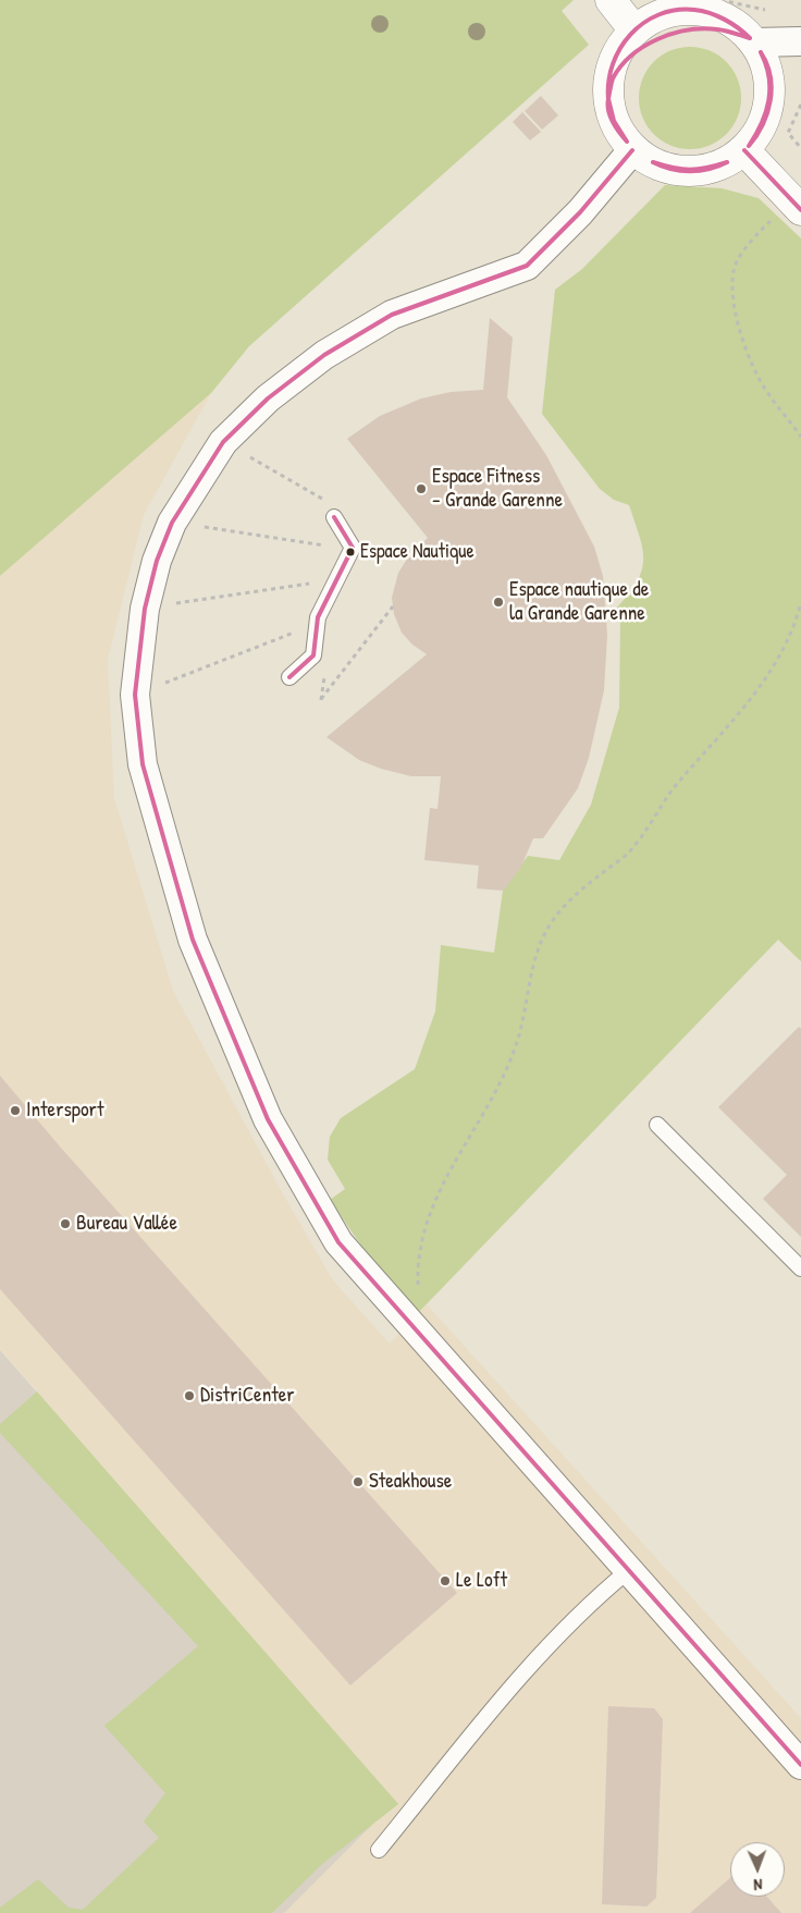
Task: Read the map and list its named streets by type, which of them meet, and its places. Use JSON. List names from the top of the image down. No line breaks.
{"places":["Espace Fitness - Grande Garenne","Espace Nautique","Espace nautique de la Grande Garenne","Intersport","Bureau Vallée","DistriCenter","Steakhouse","Le Loft"],"north":"bottom"}
